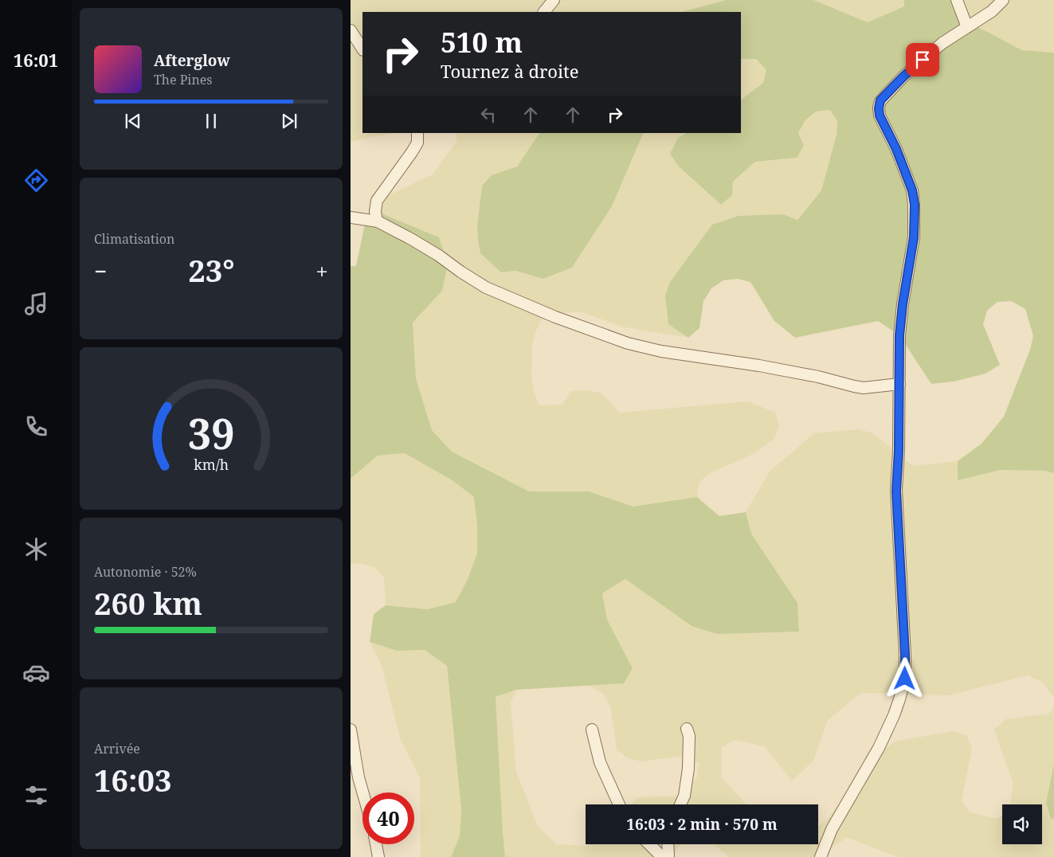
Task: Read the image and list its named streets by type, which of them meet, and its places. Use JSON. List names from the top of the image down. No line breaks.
{"page":{"tabs":"16:01","turn":["510 m","Tournez à droite"],"song":["Afterglow","The Pines"],"tile":["Climatisation",["Autonomie · 52%","260 km"],["Arrivée","16:03"]],"heat":["−","23°","+"],"limit":"40","trip":"16:03 · 2 min · 570 m","gauge":["39","km/h"]}}
